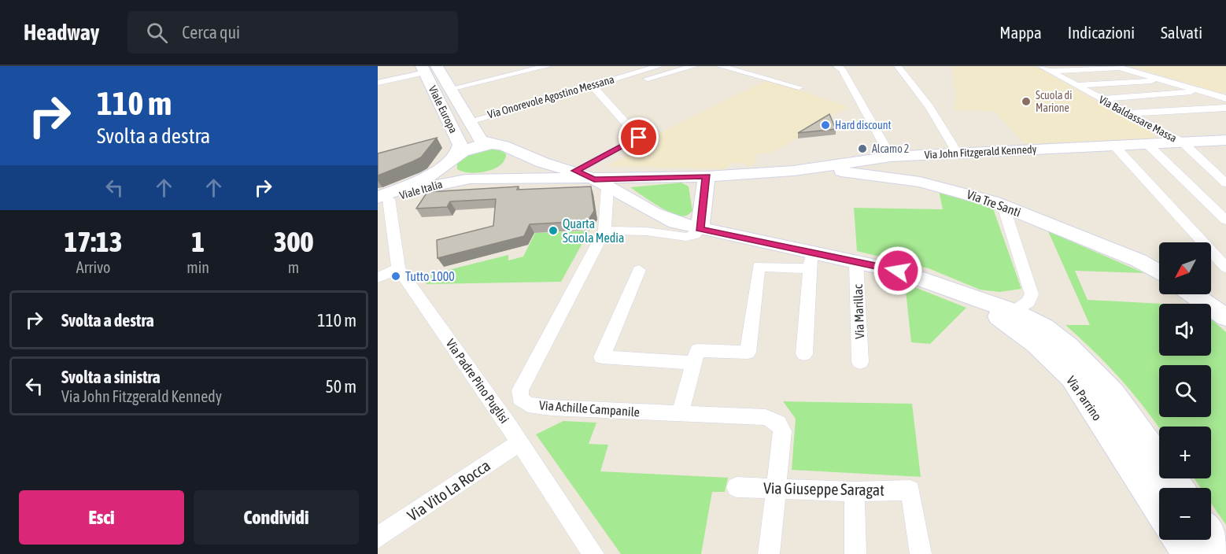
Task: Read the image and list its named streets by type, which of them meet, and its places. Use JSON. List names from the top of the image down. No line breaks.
{"streets":{"street":["Via Onorevole Agostino Messana","Viale Europa","Via Baldassare Massa","Via John Fitzgerald Kennedy","Viale Italia","Via Tre Santi","Via Marillac","Via Padre Pino Puglisi","Via Parrino","Via Achille Campanile","Via Giuseppe Saragat","Via Vito La Rocca"]},"crossings":[["Via Onorevole Agostino Messana","Viale Europa"],["Viale Europa","Via John Fitzgerald Kennedy"],["Viale Europa","Viale Italia"],["Via Baldassare Massa","Via John Fitzgerald Kennedy"],["Via John Fitzgerald Kennedy","Viale Italia"],["Via John Fitzgerald Kennedy","Via Tre Santi"],["Via John Fitzgerald Kennedy","Via Parrino"],["Via John Fitzgerald Kennedy","Via Achille Campanile"],["Viale Italia","Via Padre Pino Puglisi"],["Via Marillac","Via Parrino"],["Via Padre Pino Puglisi","Via Vito La Rocca"],["Via Parrino","Via Achille Campanile"],["Via Achille Campanile","Via Giuseppe Saragat"]],"places":["Scuola di Marione","Hard discount","Alcamo 2","Quarta Scuola Media","Tutto 1000"],"north":"bottom left","page":{"header":"Headway","search":"Cerca qui","nav":["Mappa","Indicazioni","Salvati"],"turn":["110 m","Svolta a destra"],"eta":["17:13","Arrivo","1","min","300","m"],"map_buttons":["+","−"],"list":[{"name":"Svolta a destra","value":"110 m"},{"name":"Svolta a sinistra","note":"Via John Fitzgerald Kennedy","value":"50 m"}],"buttons":["Esci","Condividi"]}}
